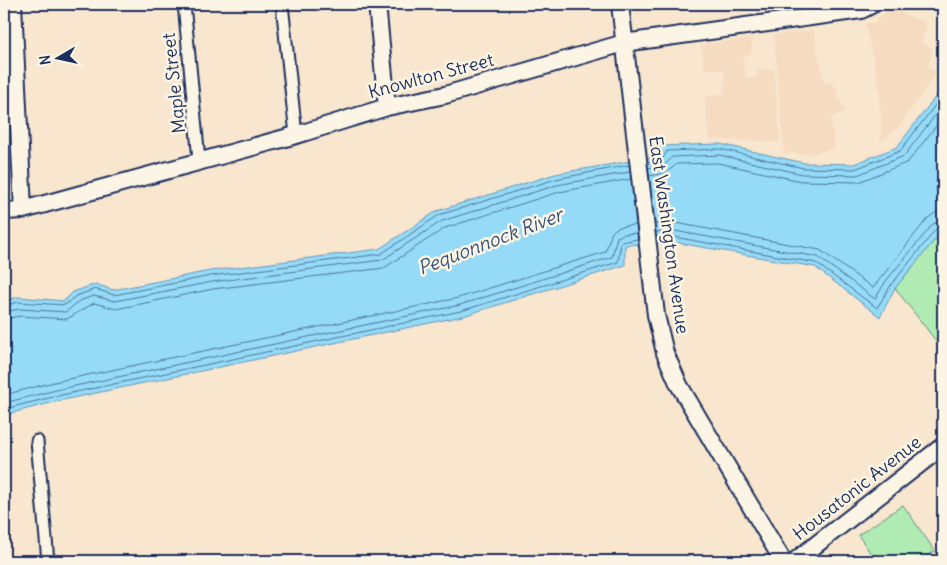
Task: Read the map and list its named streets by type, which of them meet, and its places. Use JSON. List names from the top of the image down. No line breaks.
{"streets":{"main road":["Knowlton Street","East Washington Avenue","Housatonic Avenue"],"street":["Maple Street"]},"crossings":[["Knowlton Street","Maple Street"],["Knowlton Street","East Washington Avenue"]],"water":["Pequonnock River"],"north":"left"}
